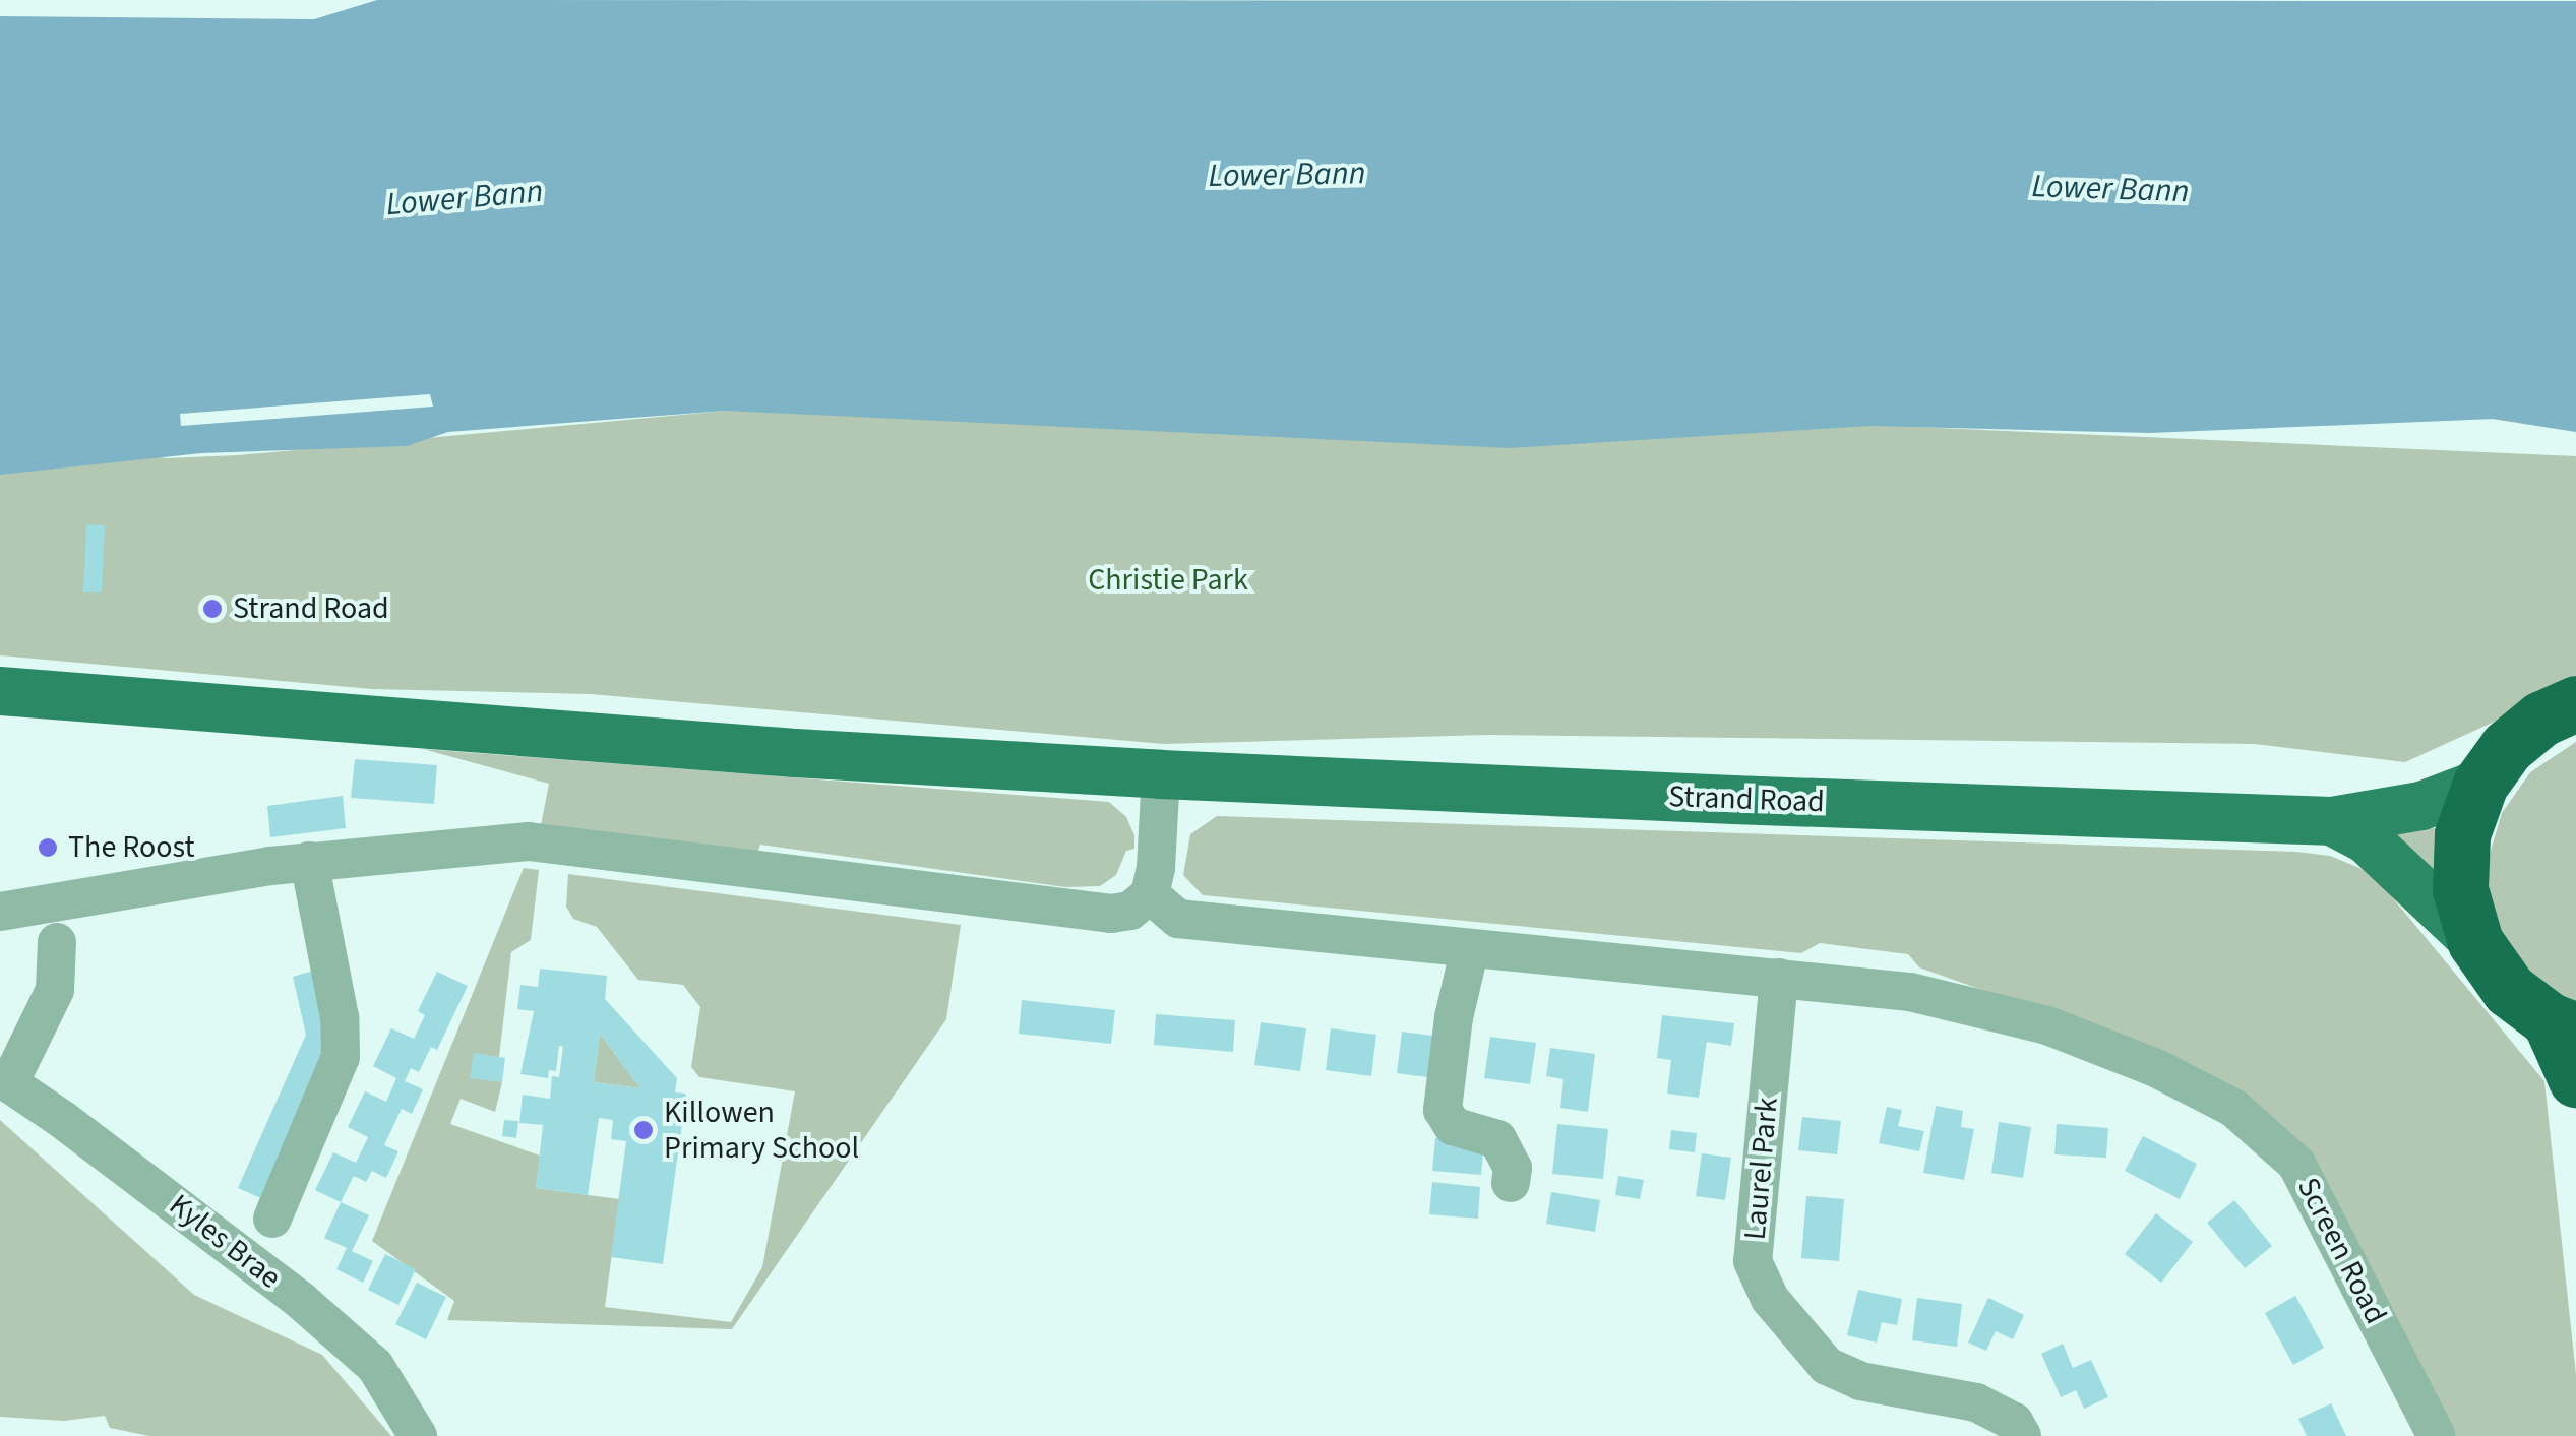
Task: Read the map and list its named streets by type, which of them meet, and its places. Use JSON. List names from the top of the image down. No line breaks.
{"streets":{"main road":["Strand Road"],"street":["Laurel Park","Kyles Brae","Screen Road"]},"crossings":[["Laurel Park","Screen Road"]],"water":["Lower Bann"],"parks":["Christie Park"],"places":["Strand Road","The Roost","Killowen Primary School"]}
